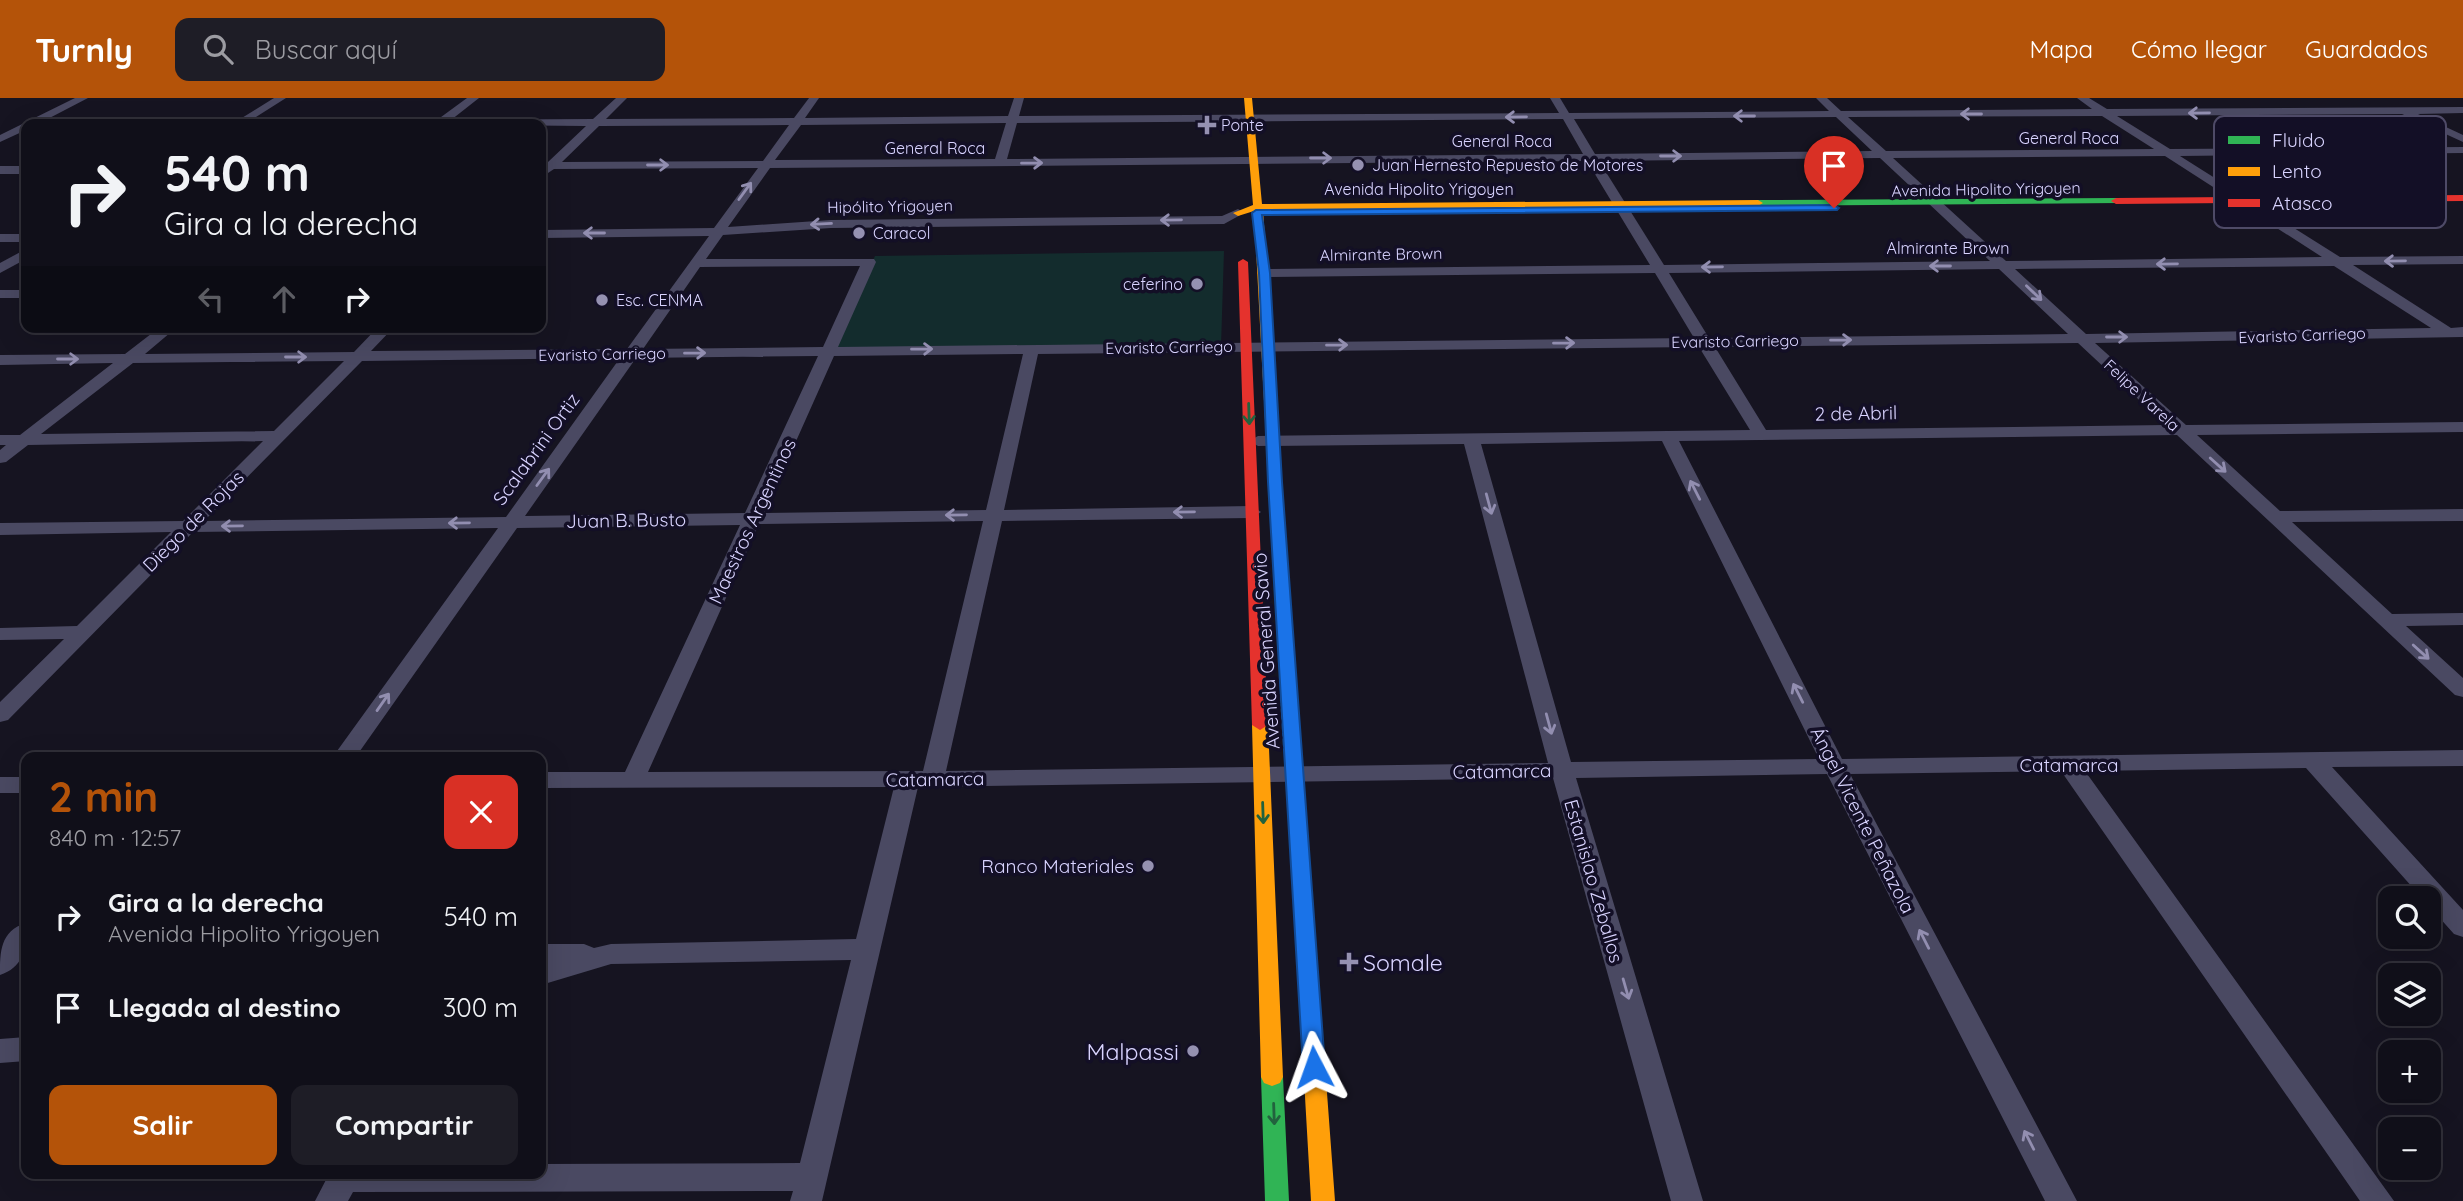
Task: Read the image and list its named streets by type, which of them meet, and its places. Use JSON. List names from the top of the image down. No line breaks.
{"streets":{"main road":["Avenida Hipolito Yrigoyen","Avenida General Savio"],"street":["General Roca","Hipólito Yrigoyen","Almirante Brown","Evaristo Carriego","Felipe Varela","2 de Abril","Scalabrini Ortiz","Juan B. Busto","Diego de Rojas","Maestros Argentinos","Catamarca","Ángel Vicente Peñazola","Estanislao Zeballos"]},"crossings":[["General Roca","Felipe Varela"],["General Roca","Scalabrini Ortiz"],["General Roca","Avenida General Savio"],["Avenida Hipolito Yrigoyen","Hipólito Yrigoyen"],["Avenida Hipolito Yrigoyen","Felipe Varela"],["Avenida Hipolito Yrigoyen","Avenida General Savio"],["Hipólito Yrigoyen","Scalabrini Ortiz"],["Almirante Brown","Felipe Varela"],["Almirante Brown","Avenida General Savio"],["Evaristo Carriego","Felipe Varela"],["Evaristo Carriego","Scalabrini Ortiz"],["Evaristo Carriego","Diego de Rojas"],["Evaristo Carriego","Maestros Argentinos"],["Evaristo Carriego","Avenida General Savio"],["Felipe Varela","2 de Abril"],["2 de Abril","Avenida General Savio"],["2 de Abril","Ángel Vicente Peñazola"],["2 de Abril","Estanislao Zeballos"],["Scalabrini Ortiz","Juan B. Busto"],["Scalabrini Ortiz","Maestros Argentinos"],["Juan B. Busto","Diego de Rojas"],["Juan B. Busto","Maestros Argentinos"],["Juan B. Busto","Avenida General Savio"],["Maestros Argentinos","Catamarca"],["Avenida General Savio","Catamarca"],["Catamarca","Ángel Vicente Peñazola"],["Catamarca","Estanislao Zeballos"]],"one_way":["Evaristo Carriego","Felipe Varela","Scalabrini Ortiz","Juan B. Busto","Ángel Vicente Peñazola","Estanislao Zeballos"],"places":{"health":["Ponte","Somale"],"other":["Juan Hernesto Repuesto de Motores","Caracol","ceferino","Esc. CENMA","Ranco Materiales","Malpassi"]},"legend":["Fluido","Lento","Atasco"],"page":{"header":"Turnly","search":"Buscar aquí","nav":["Mapa","Cómo llegar","Guardados"],"turn":["540 m","Gira a la derecha"],"heading":["2 min","840 m · 12:57"],"list":[{"name":"Gira a la derecha","note":"Avenida Hipolito Yrigoyen","value":"540 m"},{"name":"Llegada al destino","value":"300 m"}],"map_buttons":["+","−"],"buttons":["Salir","Compartir"]}}
